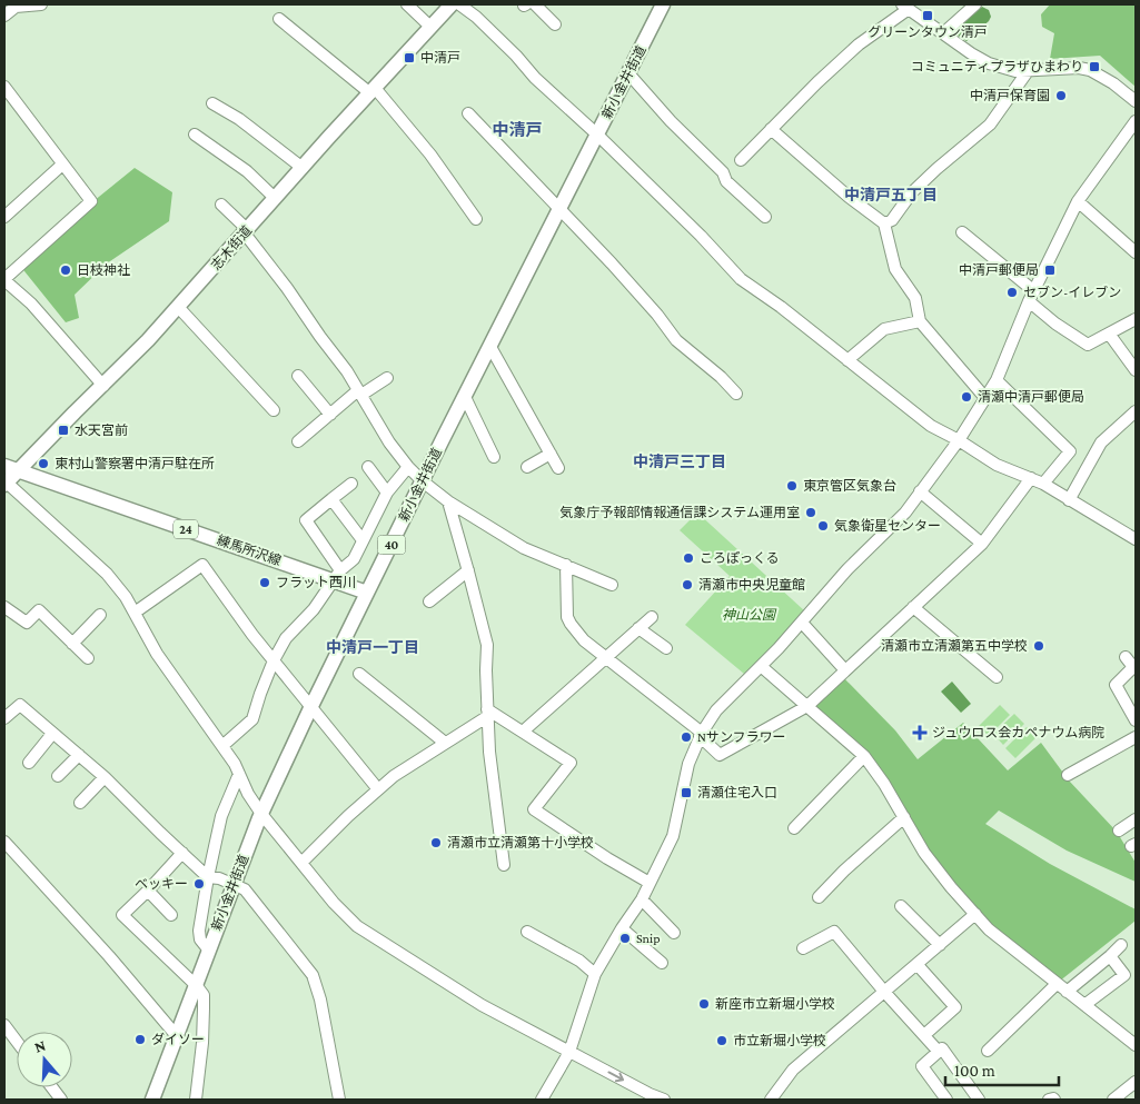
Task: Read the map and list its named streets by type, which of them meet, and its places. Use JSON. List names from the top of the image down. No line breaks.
{"streets":{"main road":["新小金井街道","志木街道","24","40","練馬所沢線"]},"crossings":[["新小金井街道","練馬所沢線"],["志木街道","練馬所沢線"]],"districts":["中清戸","中清戸五丁目","中清戸三丁目","中清戸一丁目"],"parks":["神山公園"],"places":{"transit":["グリーンタウン清戸","中清戸","コミュニティプラザひまわり","中清戸郵便局","水天宮前","清瀬住宅入口"],"other":["中清戸保育園","日枝神社","セブン-イレブン","清瀬中清戸郵便局","東村山警察署中清戸駐在所","東京管区気象台","気象庁予報部情報通信課システム運用室","気象衛星センター","ころぽっくる","フラット西川","清瀬市中央児童館","清瀬市立清瀬第五中学校","Nサンフラワー","清瀬市立清瀬第十小学校","ベッキー","Snip","新座市立新堀小学校","ダイソー","市立新堀小学校"],"health":["ジュウロス会カペナウム病院"]},"scale_bar":"100 m","north":"top"}
